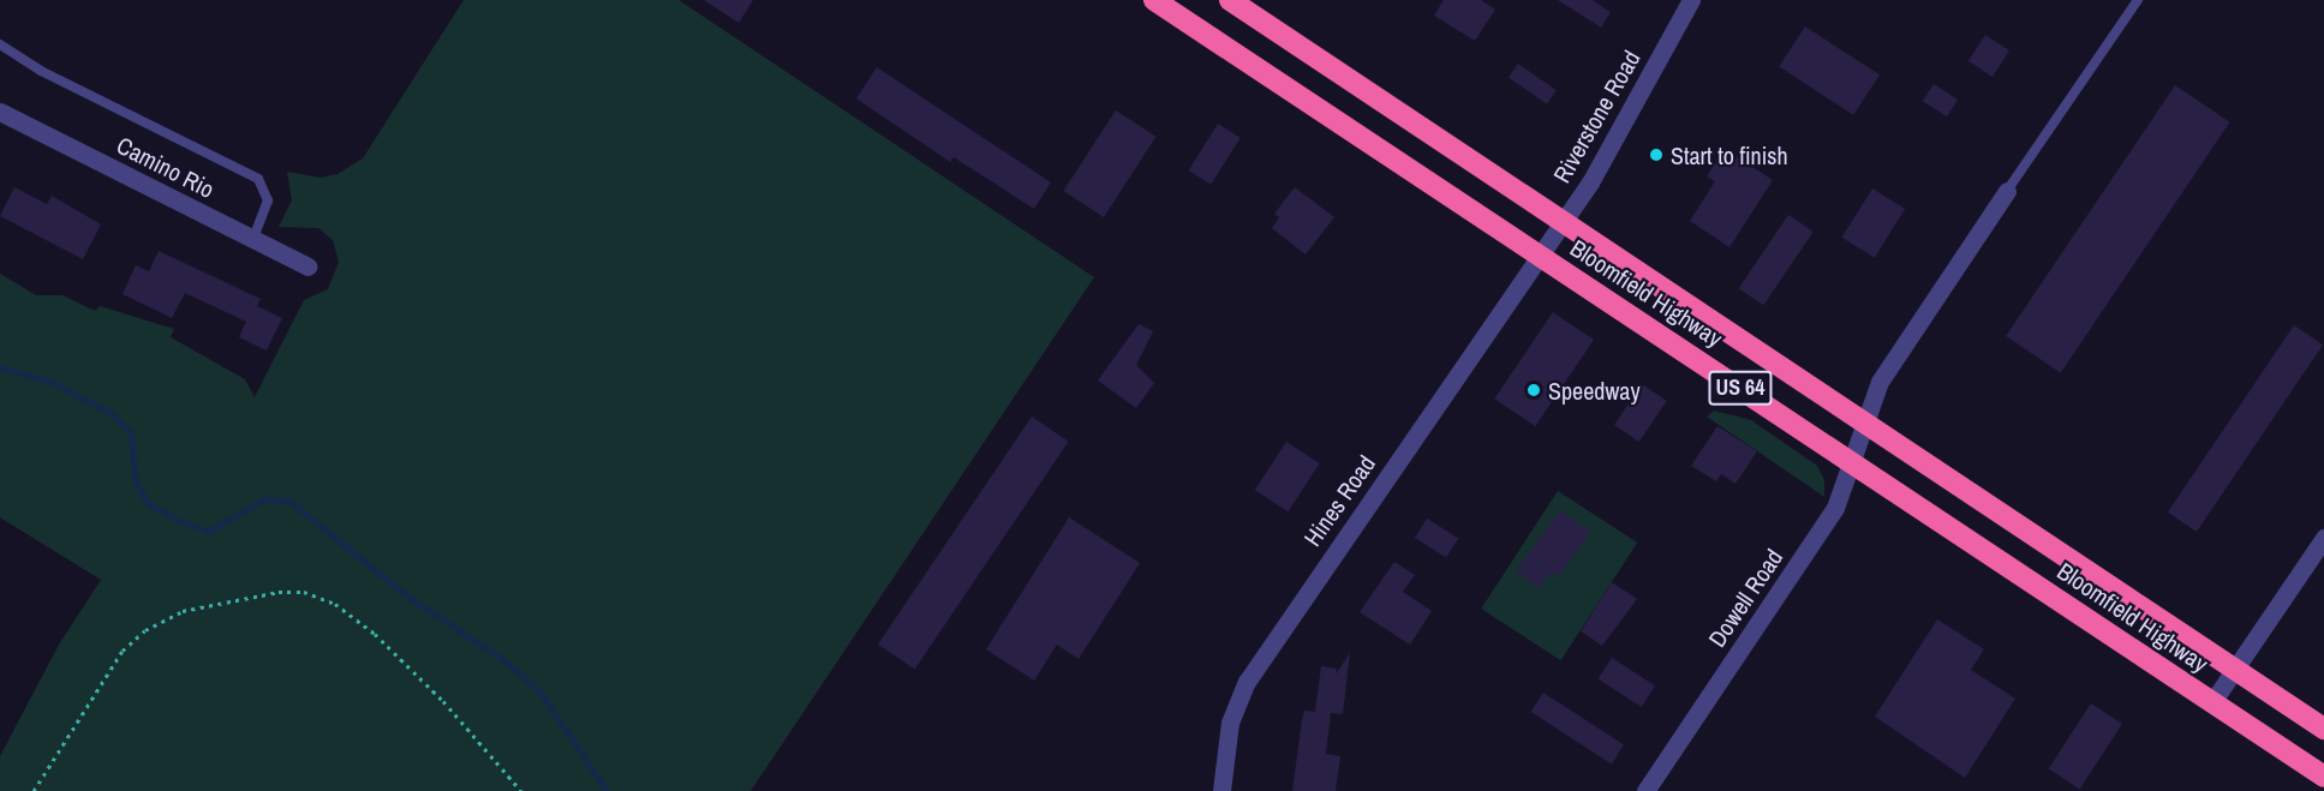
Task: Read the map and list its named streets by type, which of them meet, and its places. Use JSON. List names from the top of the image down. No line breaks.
{"streets":{"highway":["Bloomfield Highway","US 64"],"street":["Riverstone Road","Camino Rio","Hines Road","Dowell Road"]},"crossings":[["Riverstone Road","Bloomfield Highway"],["Riverstone Road","Hines Road"],["Bloomfield Highway","Hines Road"],["Bloomfield Highway","Dowell Road"]],"places":["Start to finish","Speedway"]}
